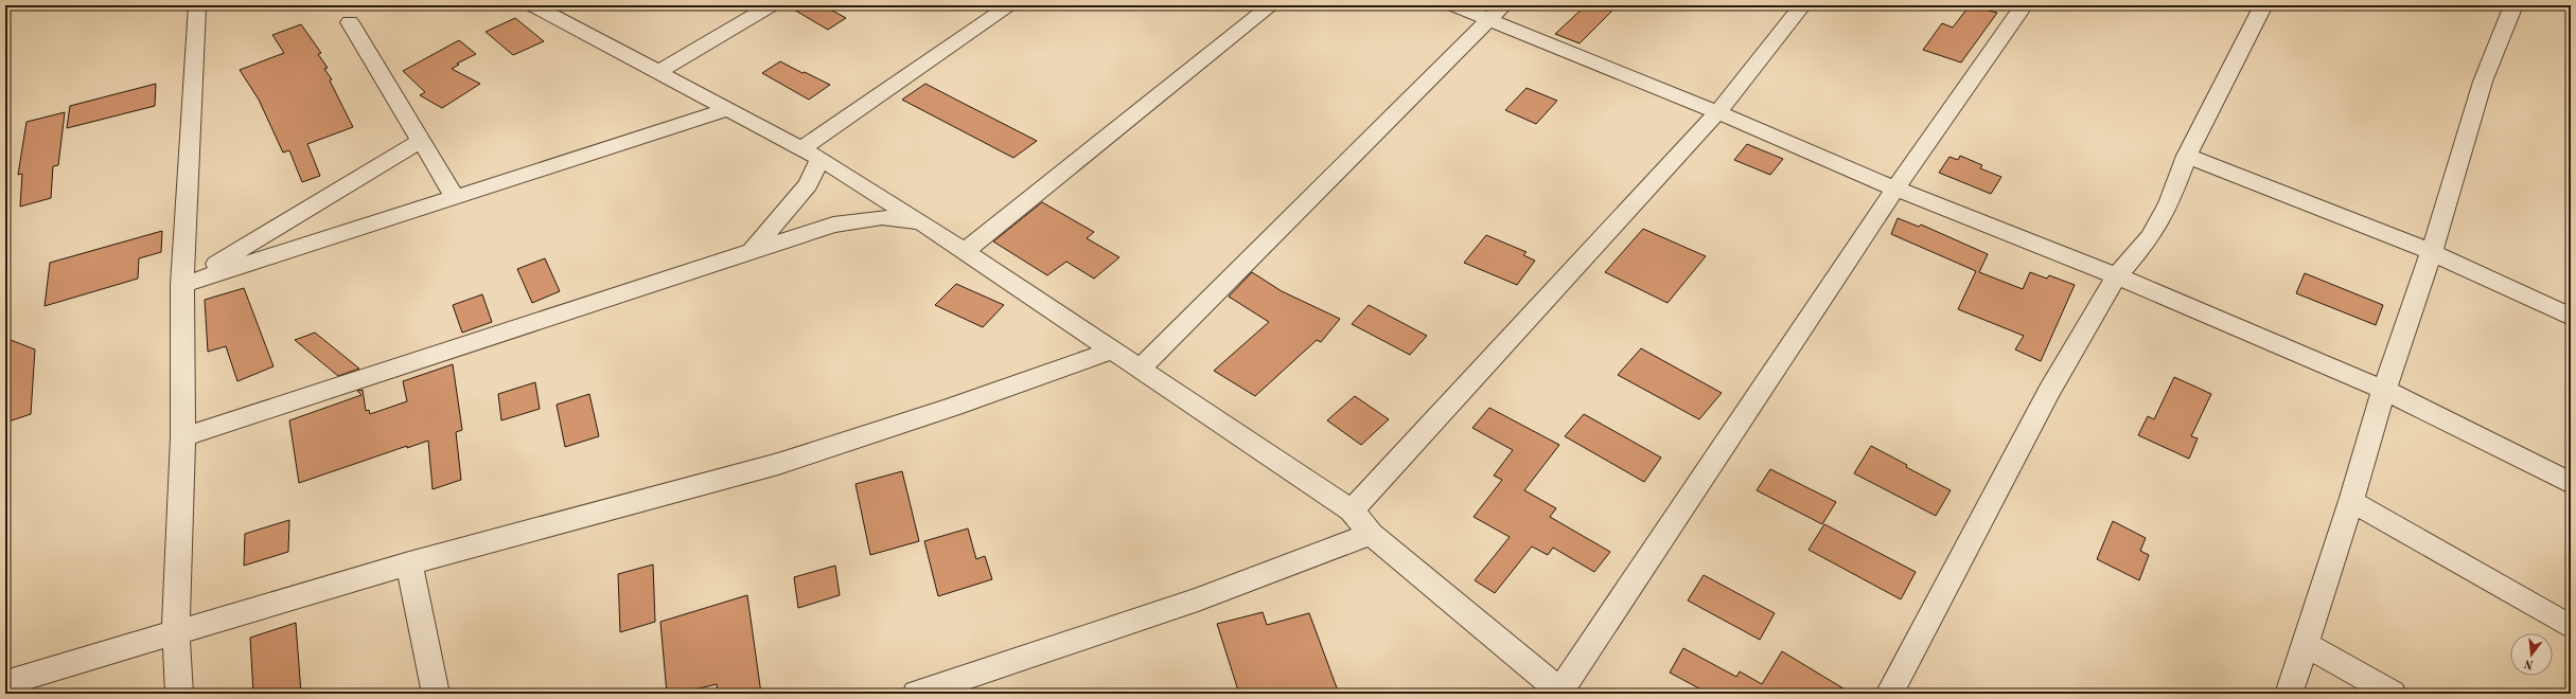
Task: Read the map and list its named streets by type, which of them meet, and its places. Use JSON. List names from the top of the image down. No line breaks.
{"north":"bottom"}
